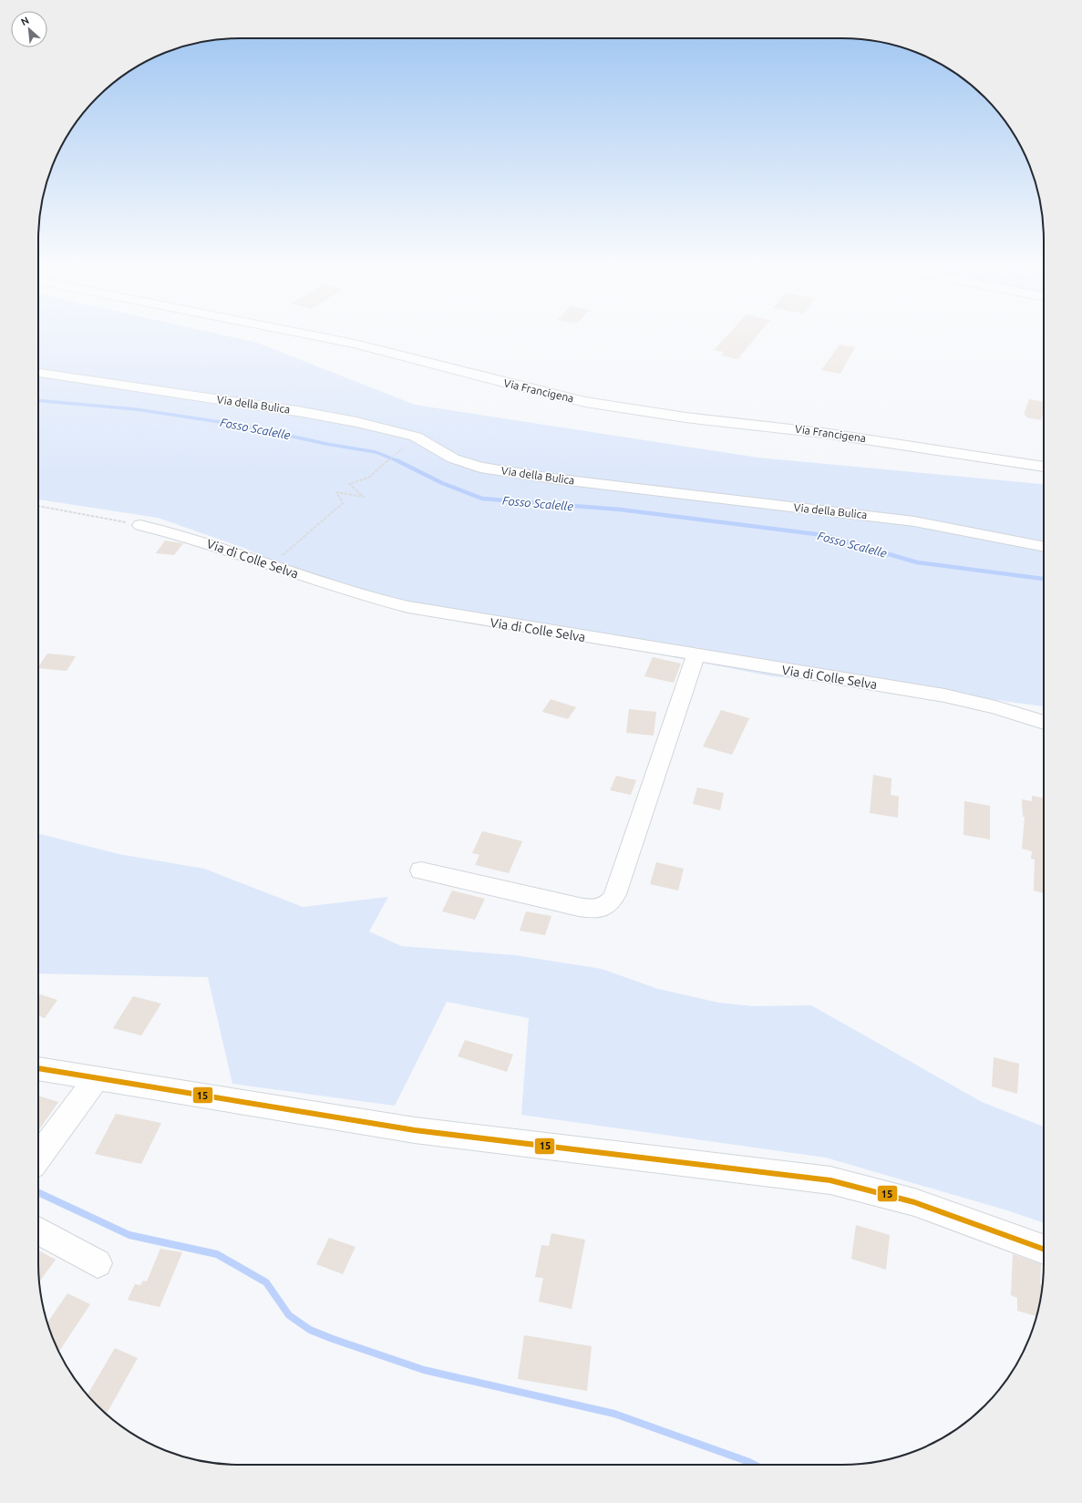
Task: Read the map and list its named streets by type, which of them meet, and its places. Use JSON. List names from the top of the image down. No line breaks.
{"streets":{"street":["Via Francigena","Via della Bulica","Via di Colle Selva"]},"water":["Fosso Scalelle"],"lines":["transit line 15"],"north":"top left"}
